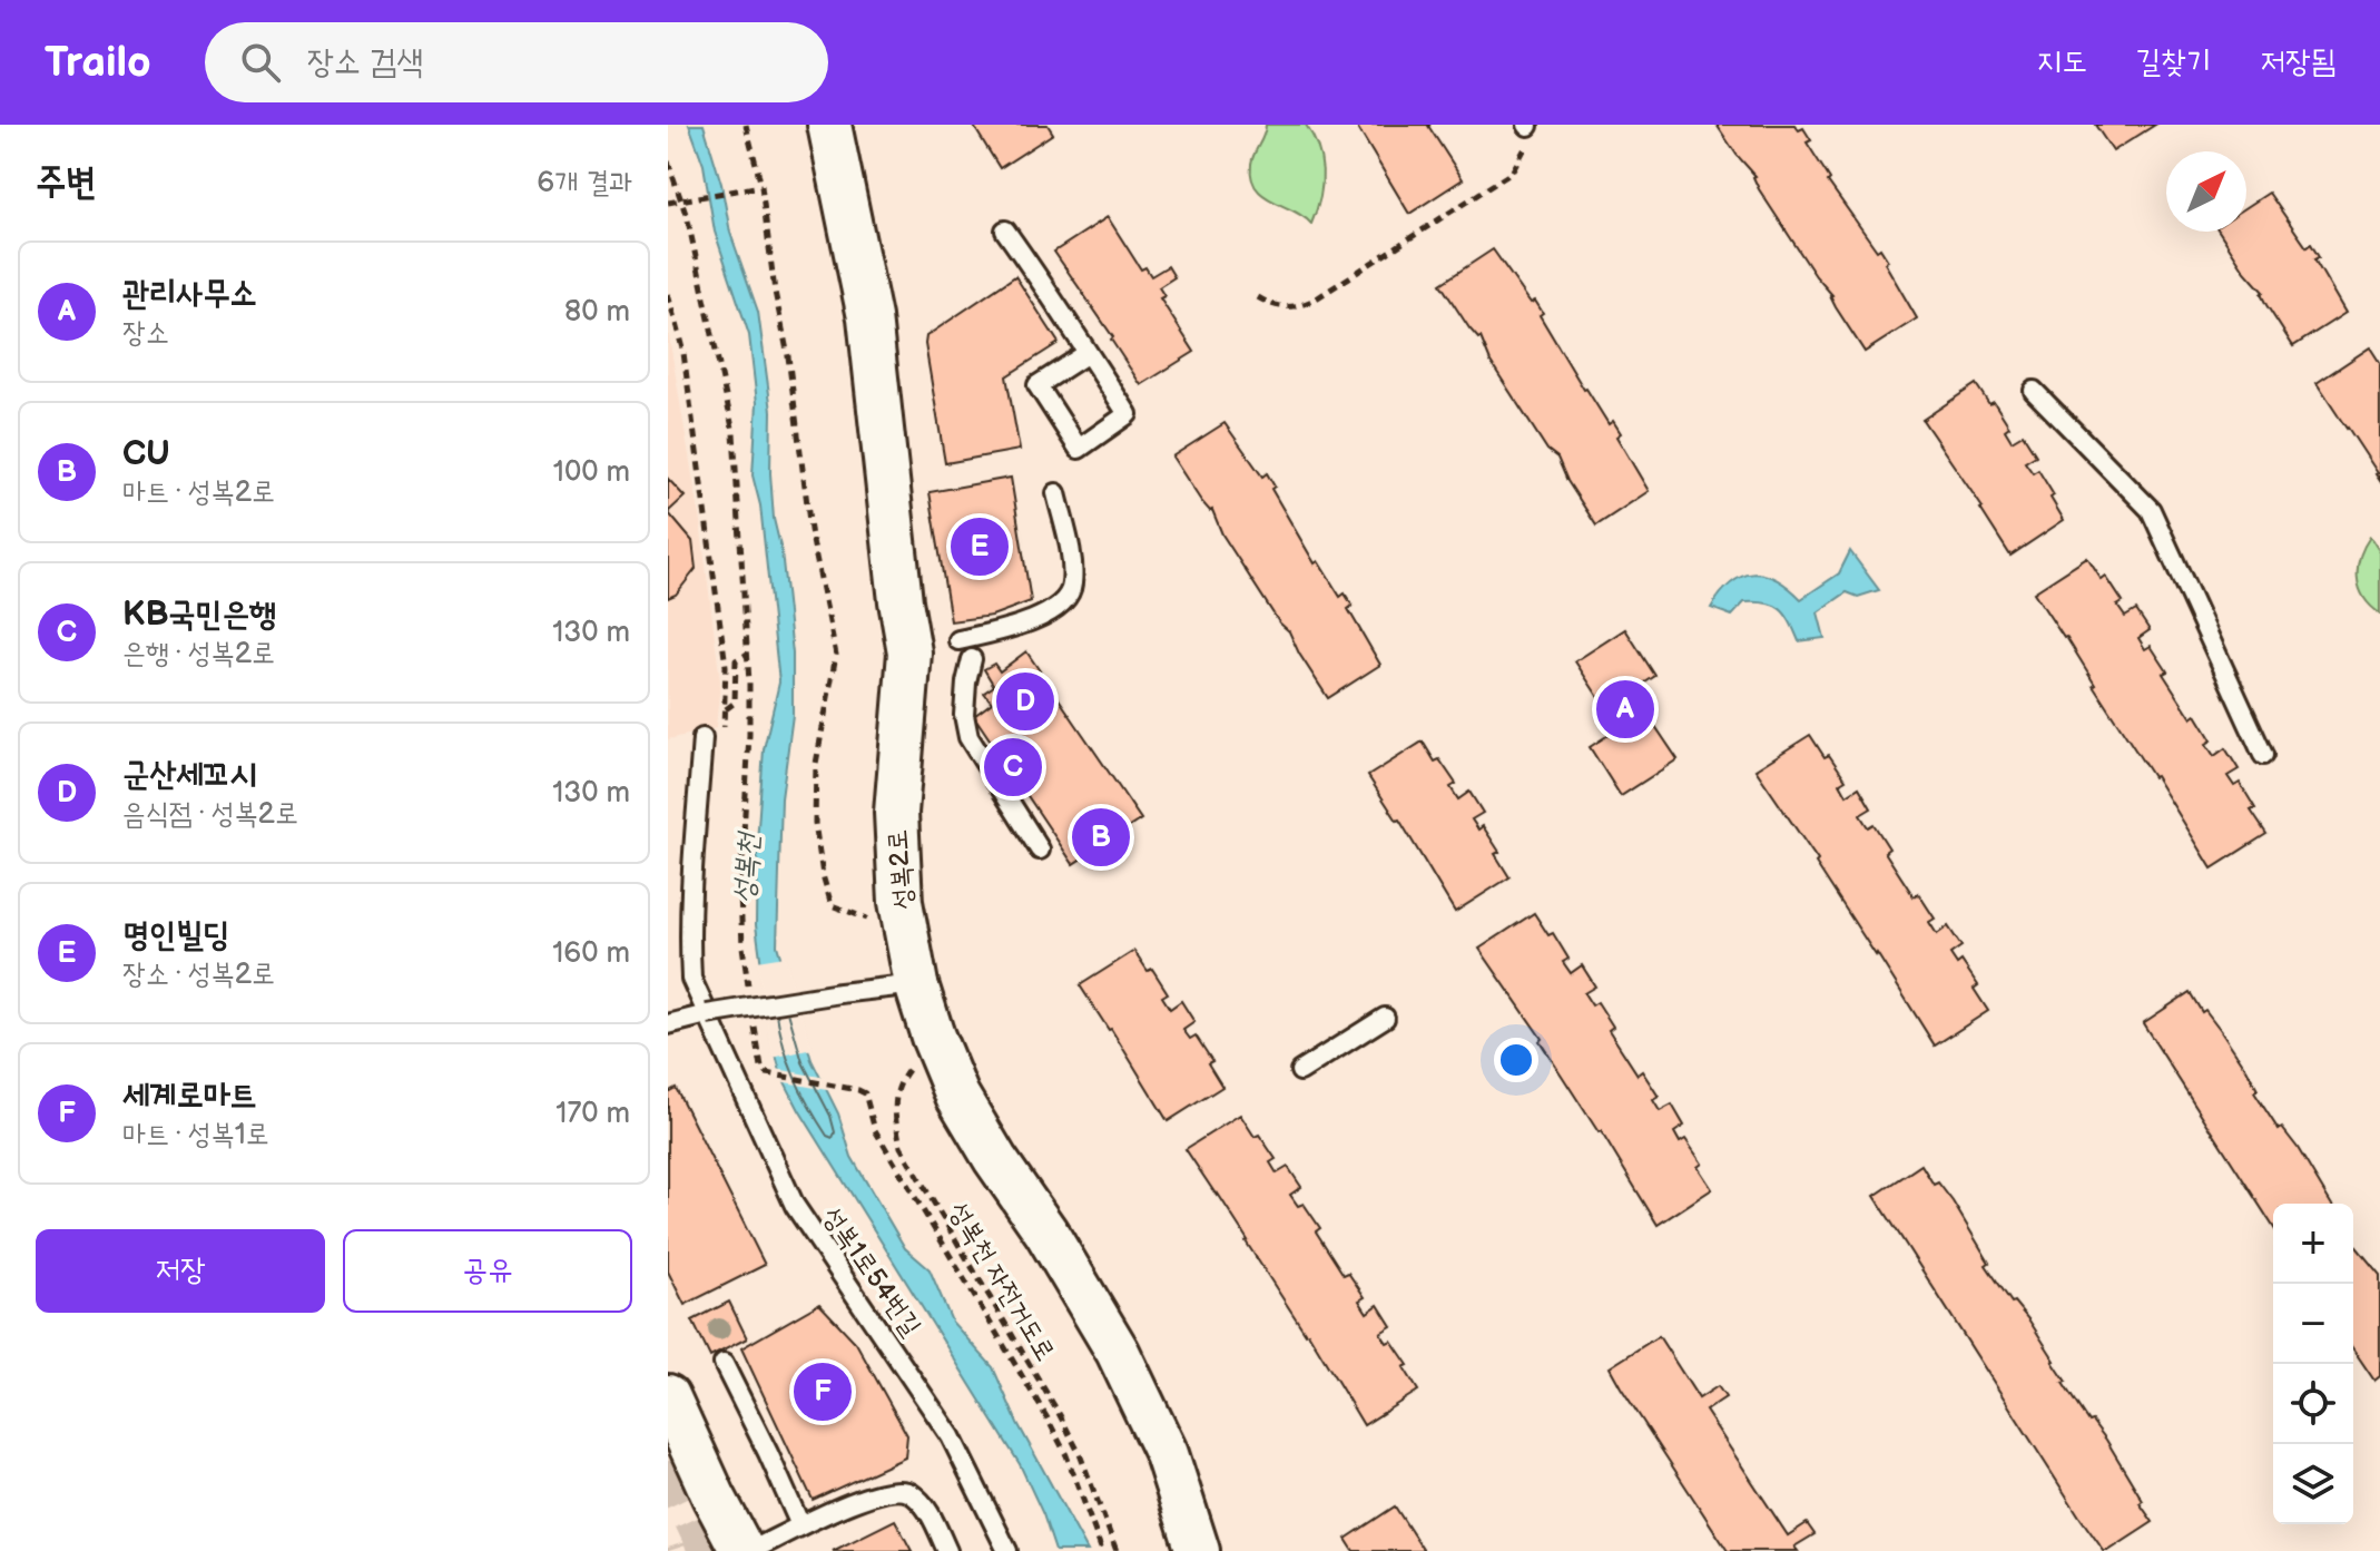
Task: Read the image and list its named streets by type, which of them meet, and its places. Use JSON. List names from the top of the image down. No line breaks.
{"streets":{"street":["성복2로"],"lane":["성복1로54번길"],"path":["성복천 자전거도로"]},"crossings":[["성복2로","성복천 자전거도로"]],"water":["성복천"],"north":"top right","page":{"header":"Trailo","search":"장소 검색","nav":["지도","길찾기","저장됨"],"heading":["주변","6개 결과"],"list":[{"mark":"A","name":"관리사무소","note":"장소","value":"80 m"},{"mark":"B","name":"CU","note":"마트 · 성복2로","value":"100 m"},{"mark":"C","name":"KB국민은행","note":"은행 · 성복2로","value":"130 m"},{"mark":"D","name":"군산세꼬시","note":"음식점 · 성복2로","value":"130 m"},{"mark":"E","name":"명인빌딩","note":"장소 · 성복2로","value":"160 m"},{"mark":"F","name":"세계로마트","note":"마트 · 성복1로","value":"170 m"}],"pins":["E","D","A","C","B","F"],"buttons":["저장","공유"],"map_buttons":["+","−"]}}
